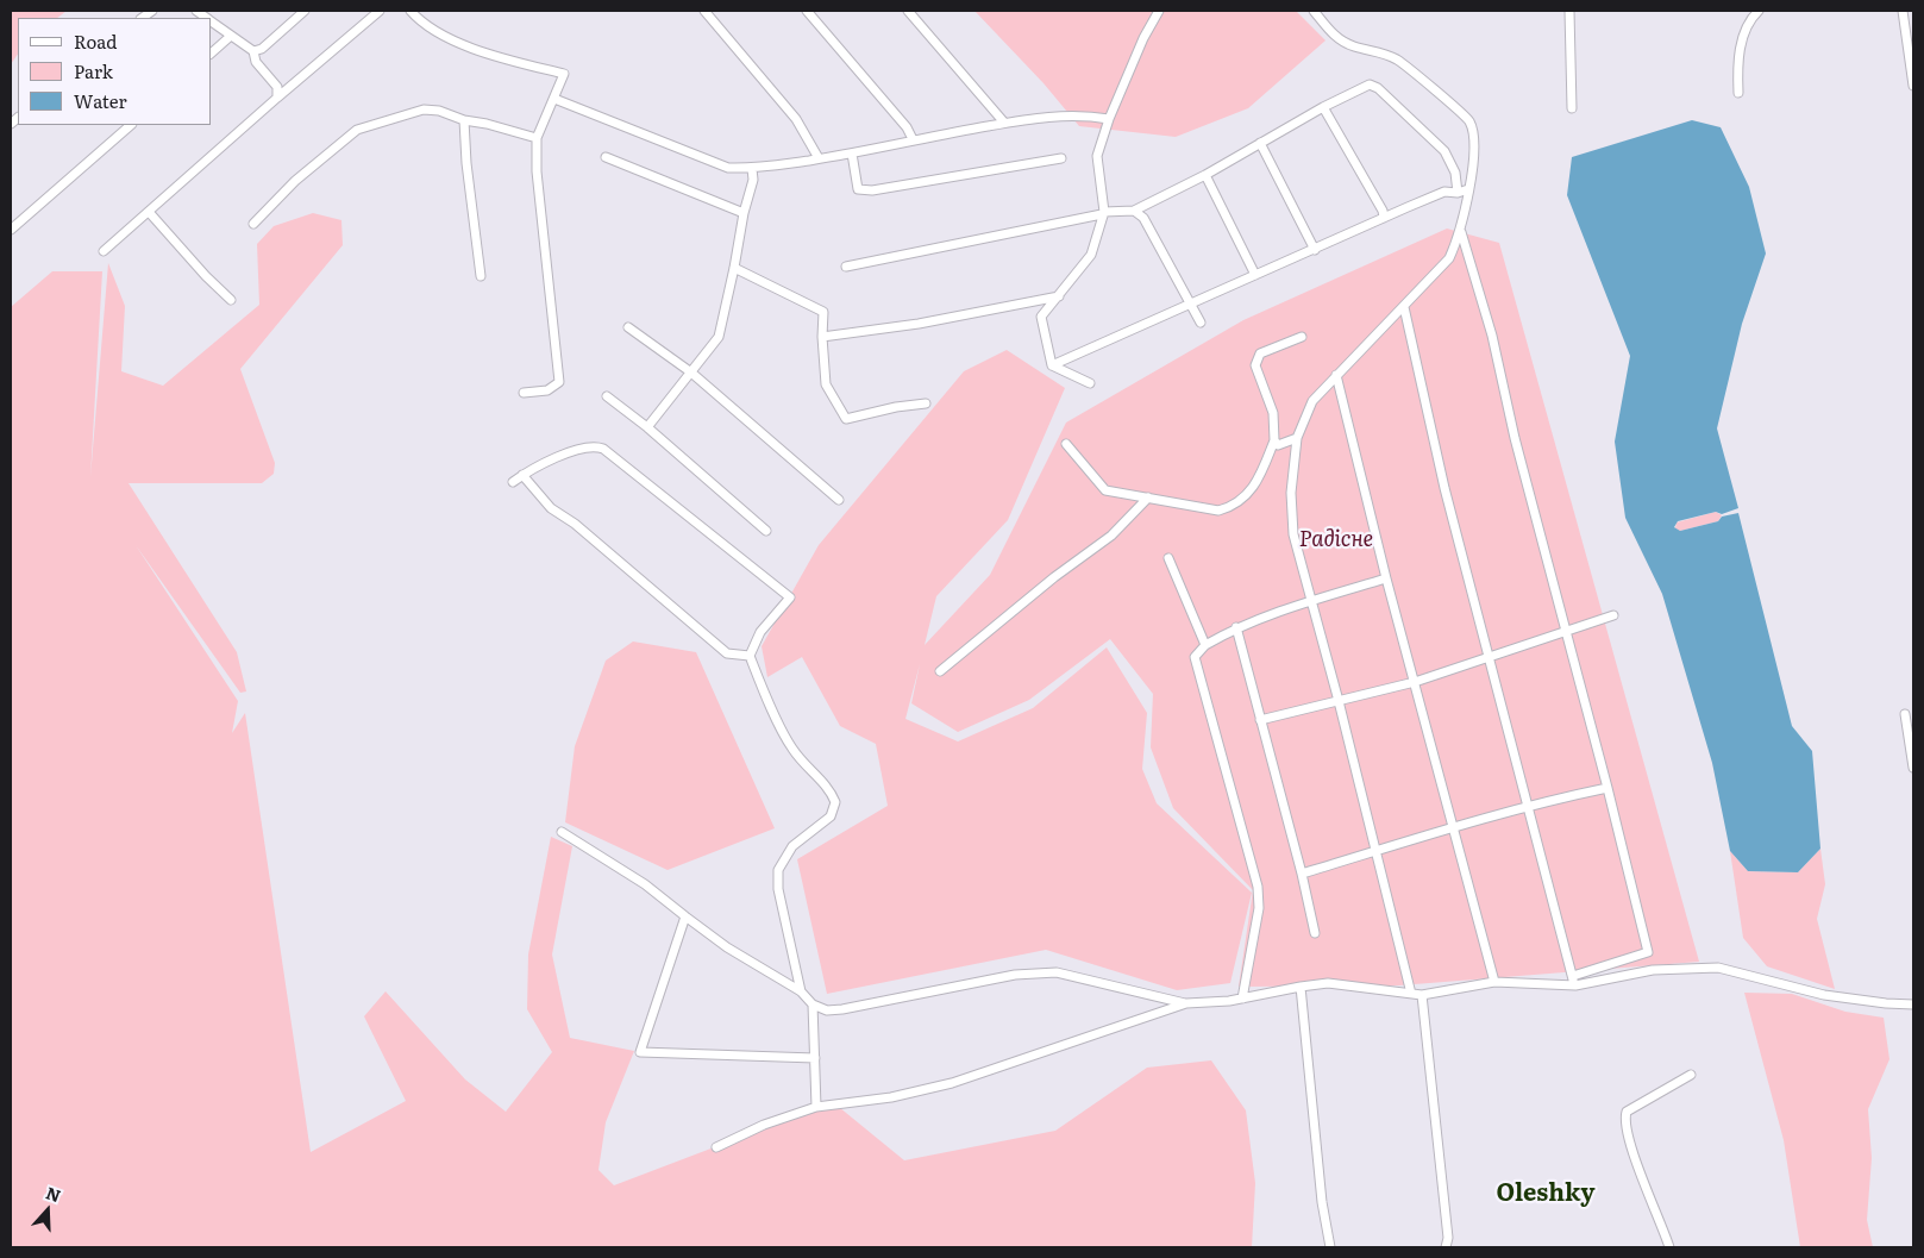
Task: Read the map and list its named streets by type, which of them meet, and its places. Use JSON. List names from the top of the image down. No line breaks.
{"districts":["Oleshky"],"parks":["Радісне"],"legend":["Road","Park","Water"],"north":"top"}
